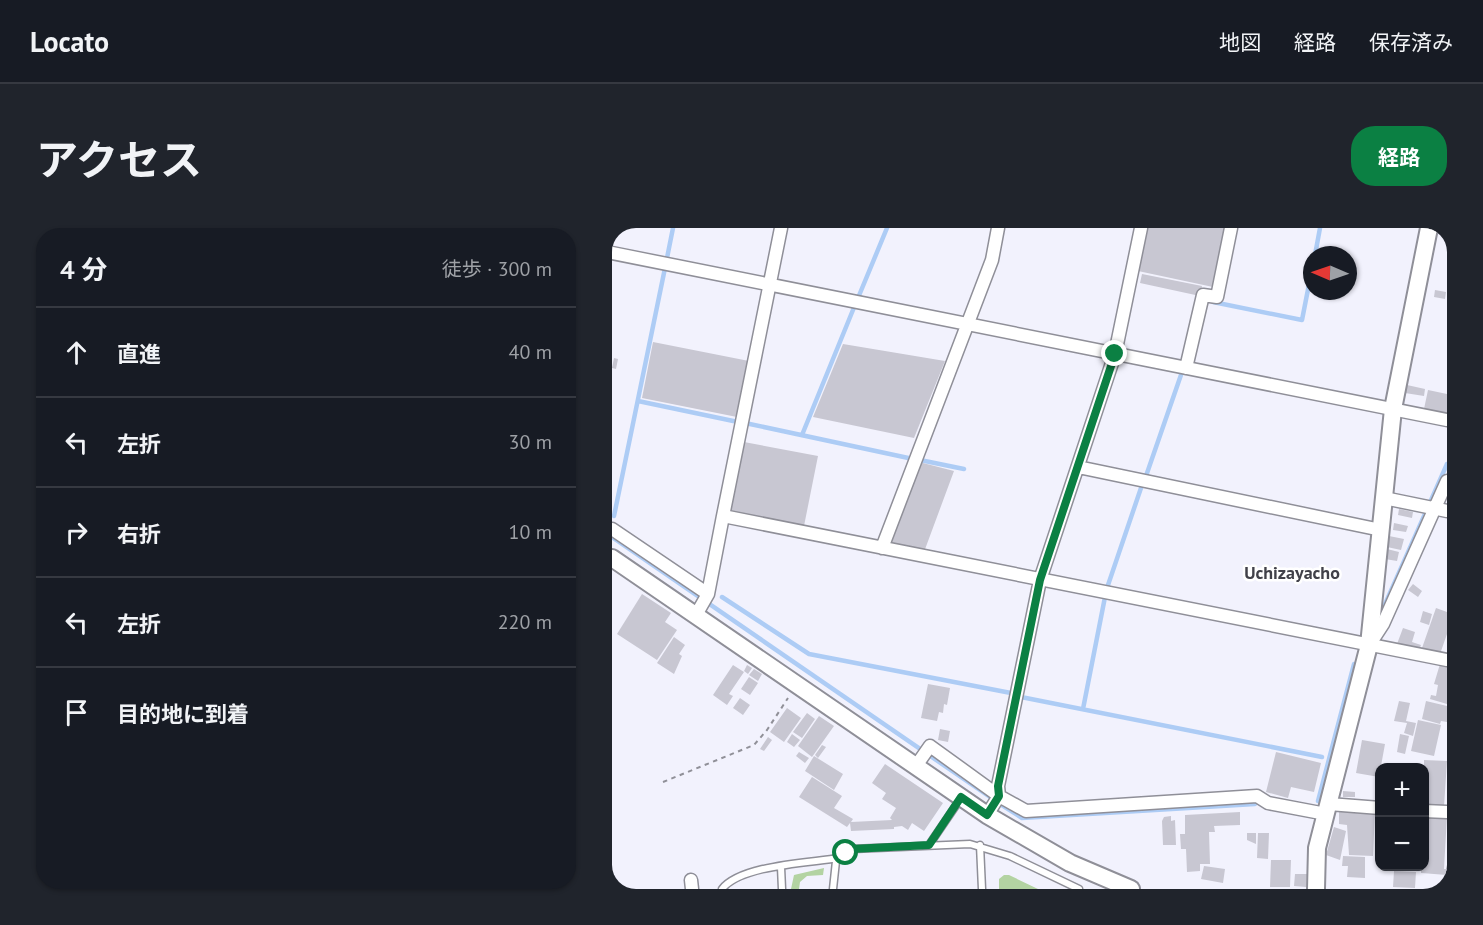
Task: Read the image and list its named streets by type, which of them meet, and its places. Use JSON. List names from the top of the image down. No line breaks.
{"districts":["Uchizayacho"],"north":"left","page":{"header":"Locato","nav":["地図","経路","保存済み"],"title":"アクセス","buttons":"経路","heading":["4 分","徒歩 · 300 m"],"list":[["直進","40 m"],["左折","30 m"],["右折","10 m"],["左折","220 m"],"目的地に到着"],"map_buttons":["+","−"]}}
